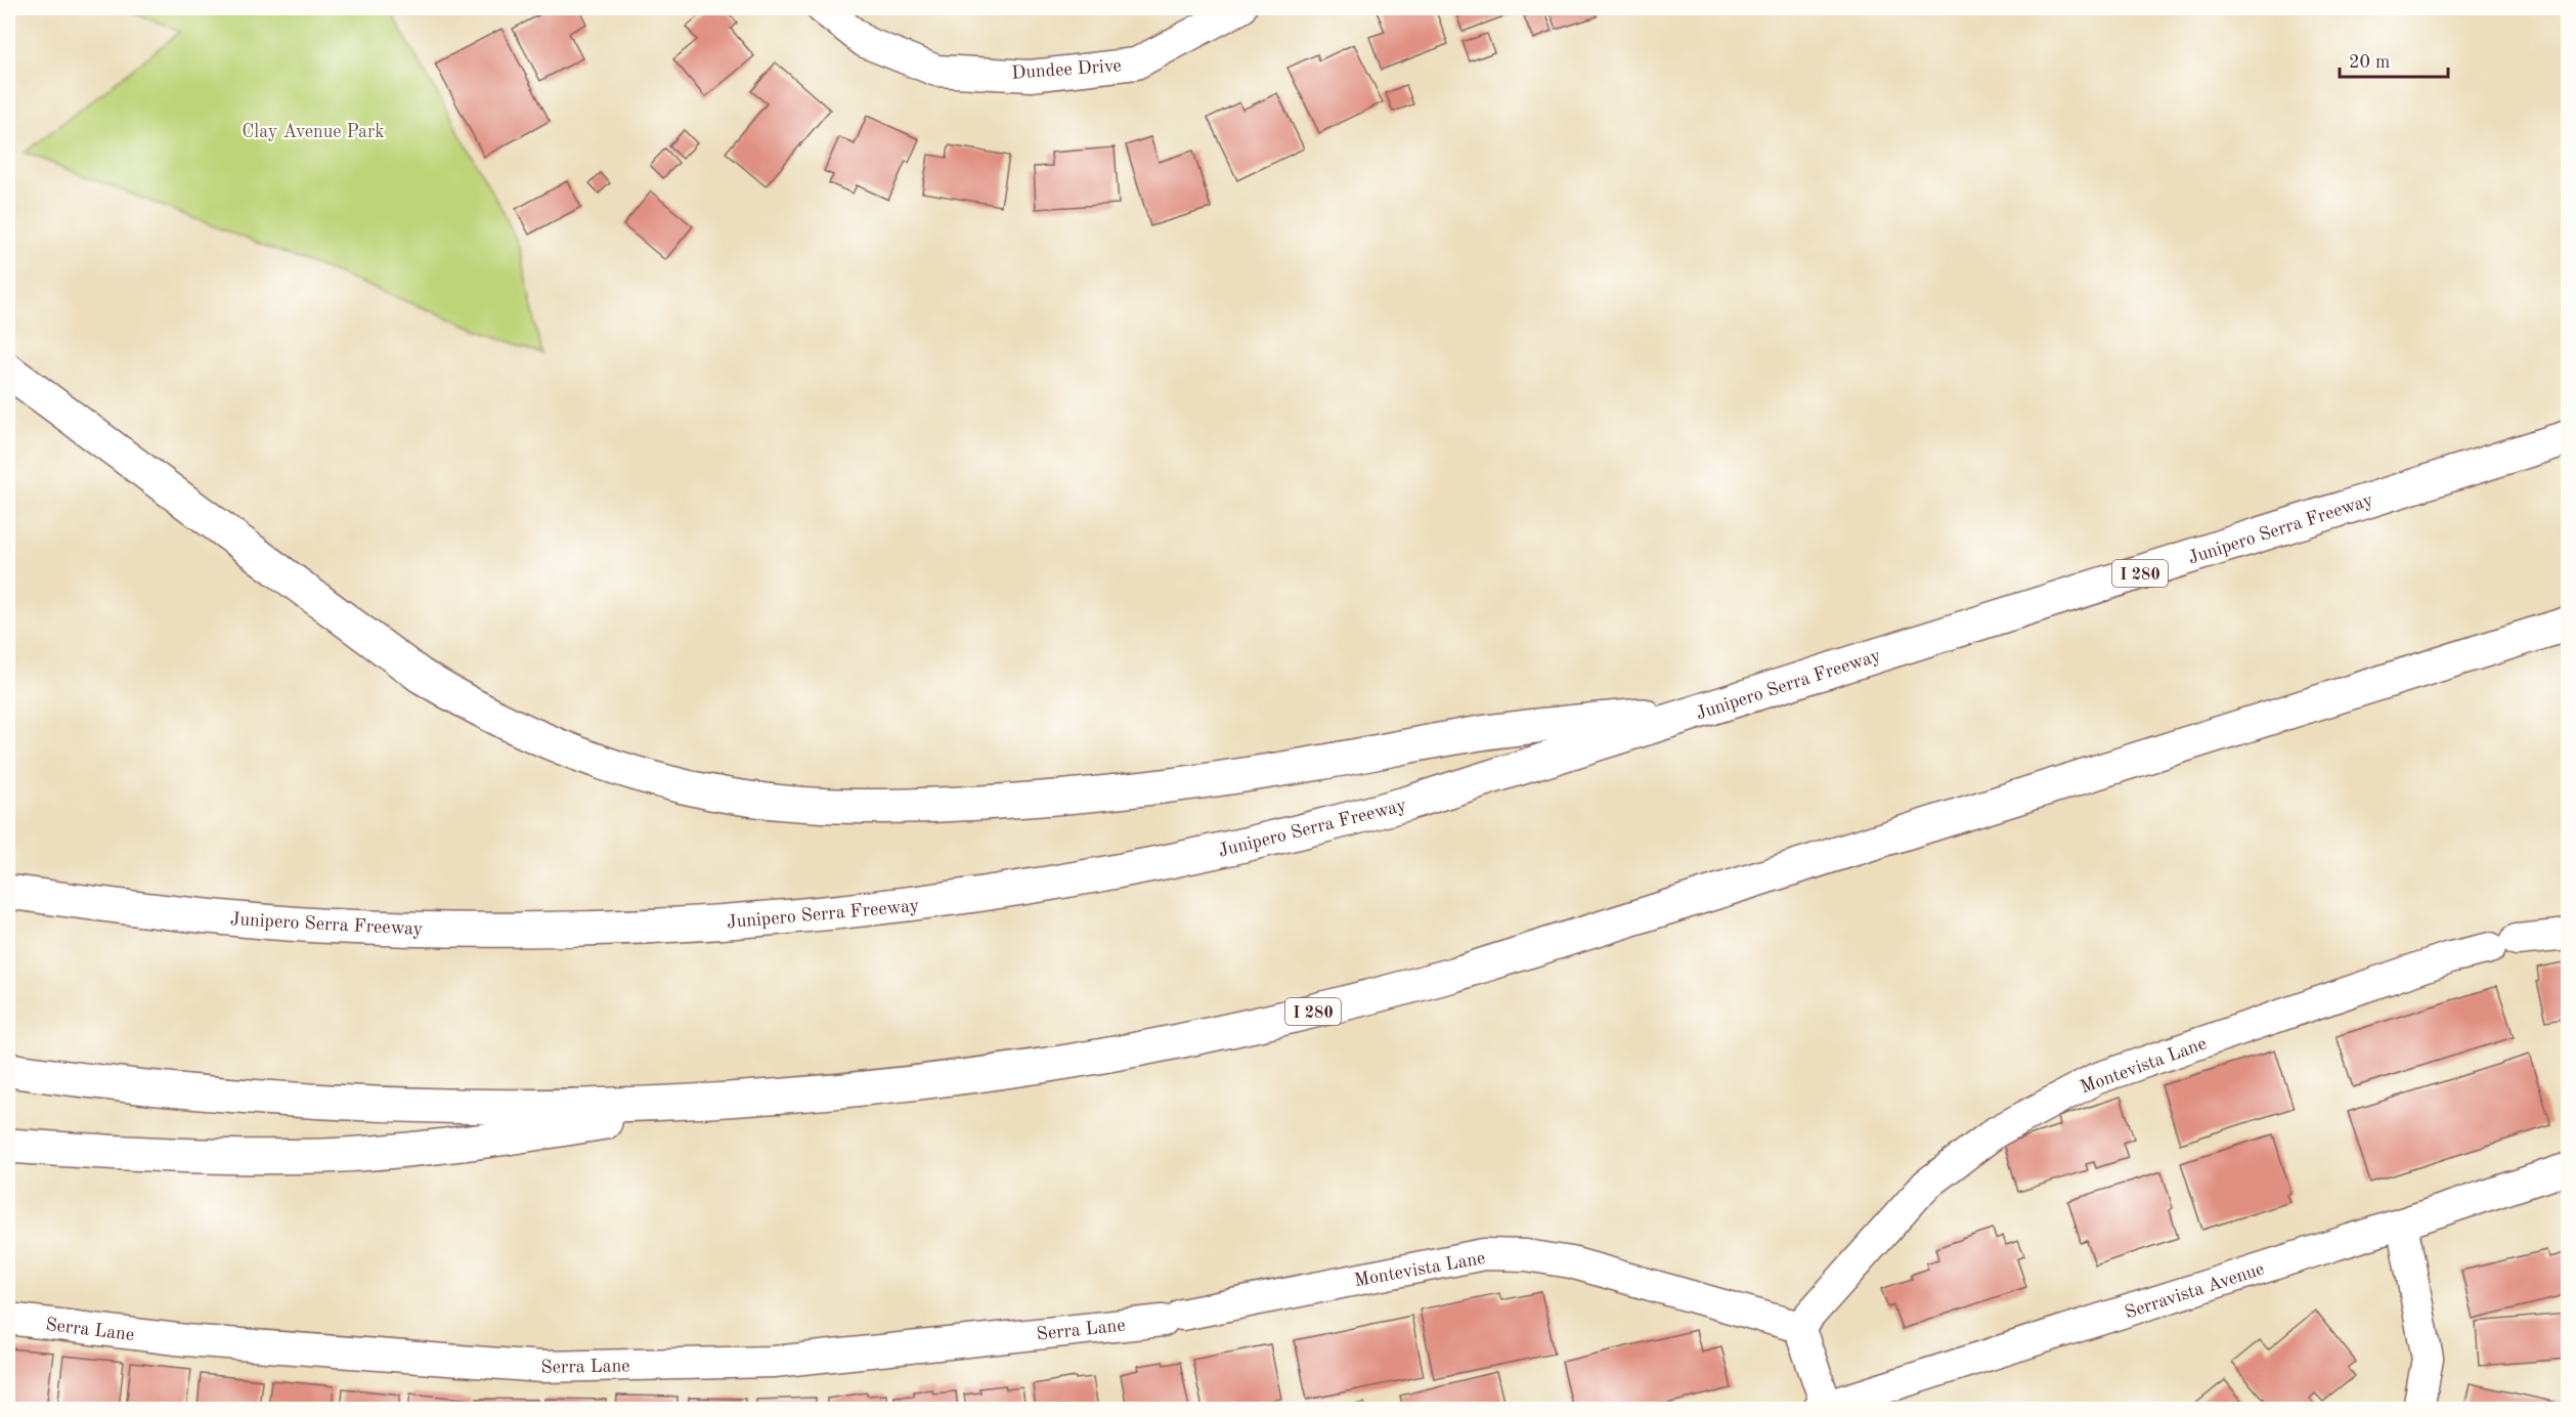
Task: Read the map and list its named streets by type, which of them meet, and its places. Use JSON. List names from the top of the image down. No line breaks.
{"streets":{"highway":["Junipero Serra Freeway","I 280"],"street":["Dundee Drive","Montevista Lane","Serravista Avenue","Serra Lane"]},"crossings":[["Montevista Lane","Serra Lane"]],"parks":["Clay Avenue Park"],"scale_bar":"20 m"}
